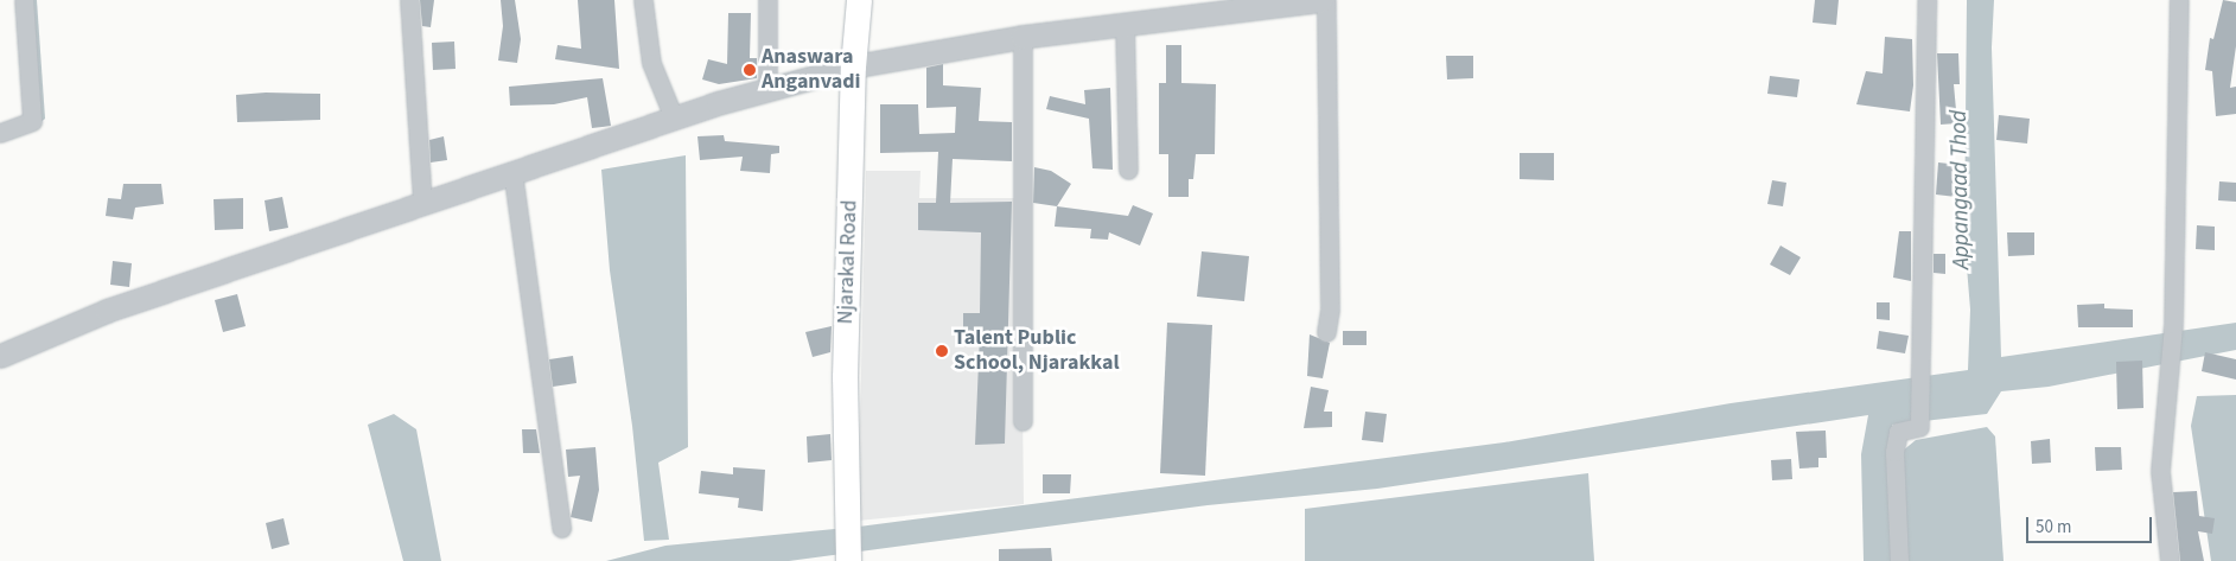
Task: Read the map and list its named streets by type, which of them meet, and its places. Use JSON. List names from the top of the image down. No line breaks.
{"streets":{"main road":["Njarakal Road"]},"water":["Appangaad Thod"],"places":["Anaswara Anganvadi","Talent Public School, Njarakkal"],"scale_bar":"50 m"}
